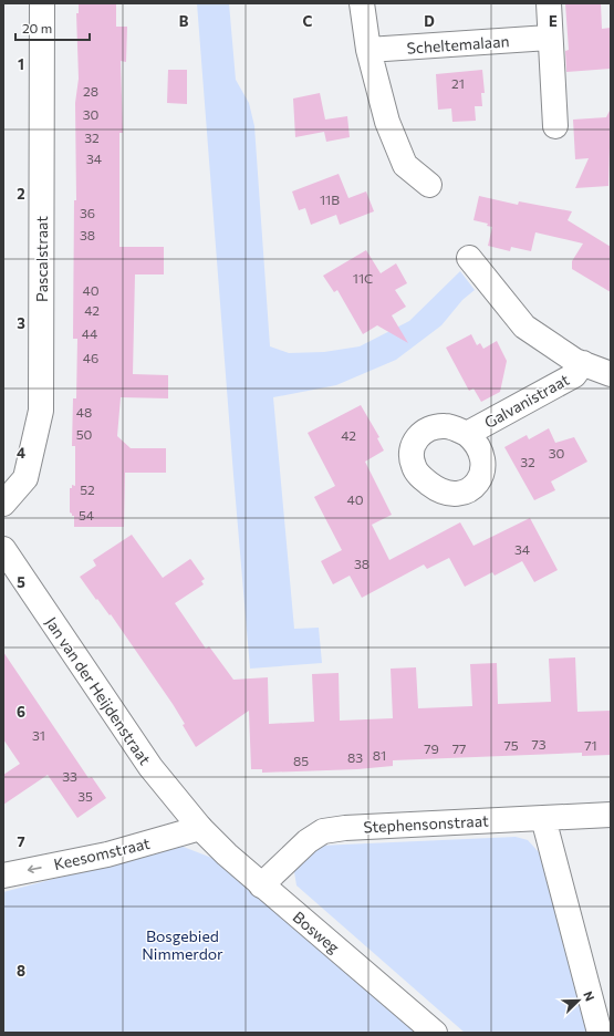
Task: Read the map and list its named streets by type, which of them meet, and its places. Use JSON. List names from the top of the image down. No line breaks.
{"streets":{"street":["Scheltemalaan","Pascalstraat","Galvanistraat","Jan van der Heijdenstraat","Stephensonstraat","Keesomstraat","Bosweg"]},"crossings":[["Jan van der Heijdenstraat","Keesomstraat"],["Jan van der Heijdenstraat","Bosweg"],["Stephensonstraat","Bosweg"],["Keesomstraat","Bosweg"]],"one_way":["Keesomstraat"],"parks":["Bosgebied Nimmerdor"],"house_numbers":["21","28","30","32","34","11B","36","38","11C","40","42","44","46","48","50","42","30","32","52","40","54","34","38","31","73","75","71","79","77","81","83","85","33","35"],"scale_bar":"20 m","north":"top right","grid":{"columns":["B","C","D","E"],"rows":["1","2","3","4","5","6","7","8"]}}
